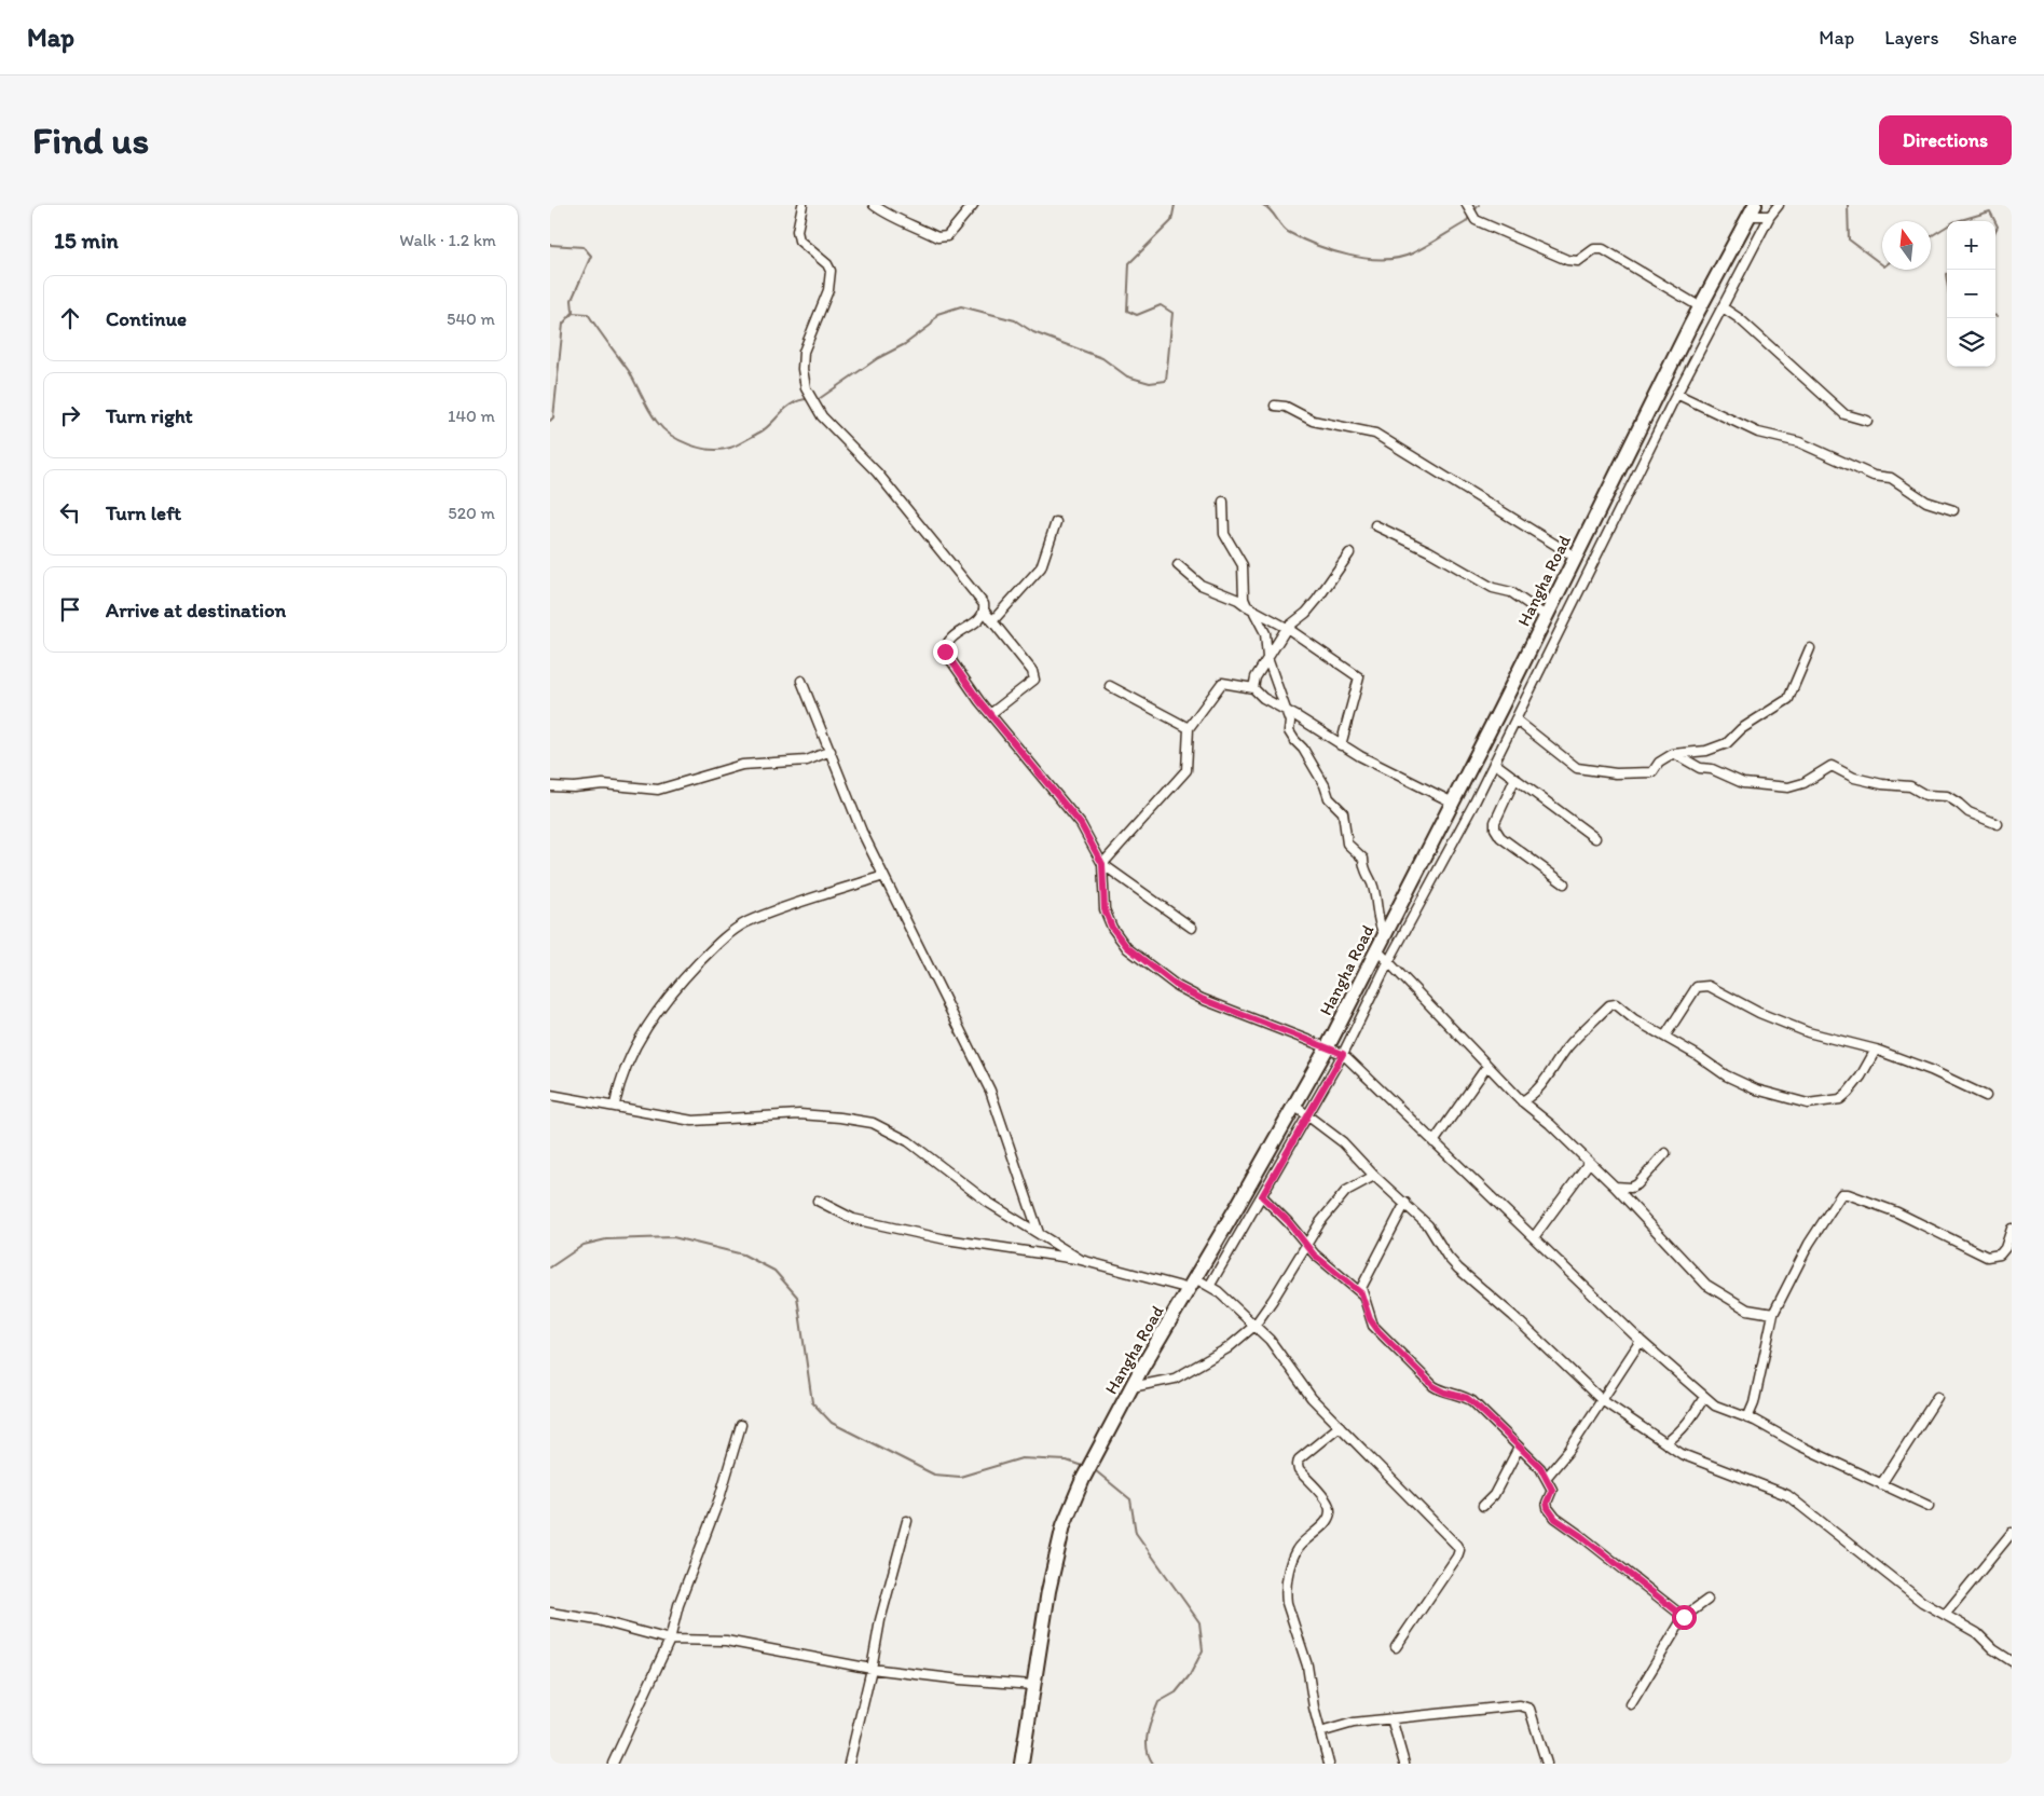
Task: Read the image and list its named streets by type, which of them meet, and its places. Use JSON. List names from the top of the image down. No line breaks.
{"streets":{"highway":["Hangha Road"]},"north":"top","page":{"header":"Map","nav":["Map","Layers","Share"],"buttons":"Directions","title":"Find us","heading":["15 min","Walk · 1.2 km"],"map_buttons":["+","−"],"list":[["Continue","540 m"],["Turn right","140 m"],["Turn left","520 m"],"Arrive at destination"]}}
